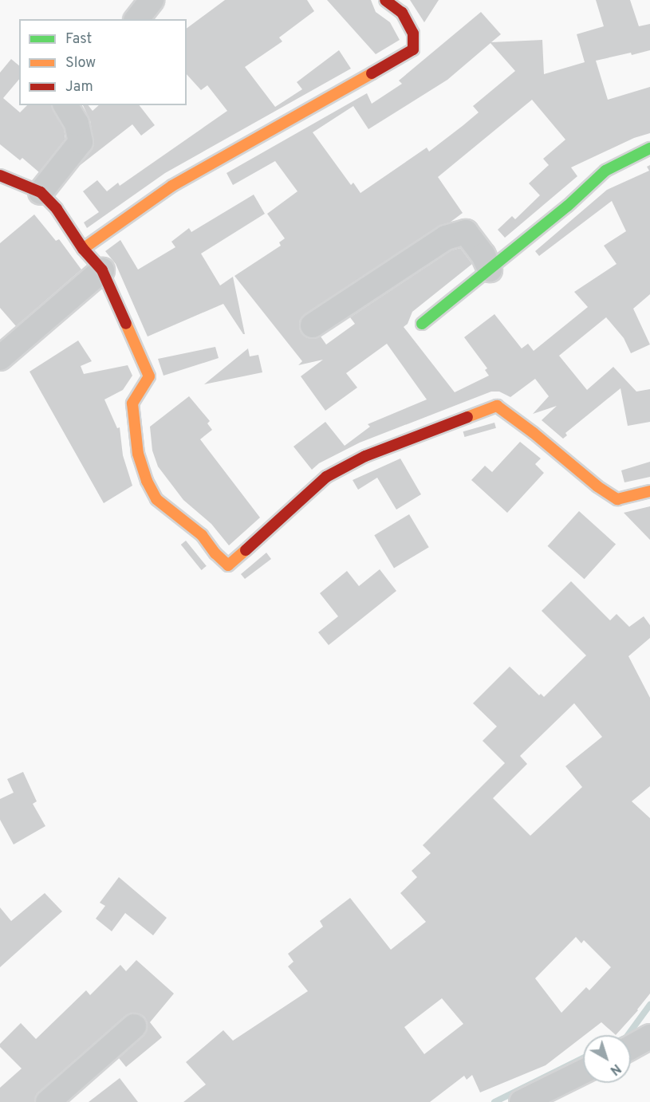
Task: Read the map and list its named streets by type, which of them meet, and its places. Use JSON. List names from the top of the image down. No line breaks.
{"legend":["Fast","Slow","Jam"],"north":"bottom right"}
